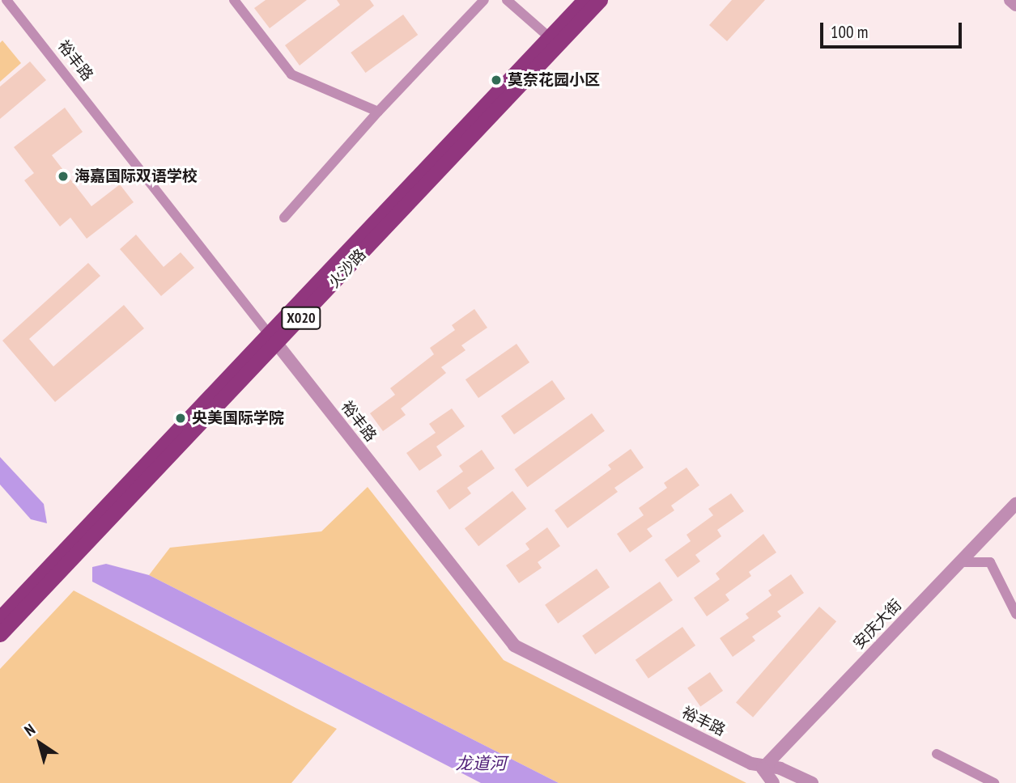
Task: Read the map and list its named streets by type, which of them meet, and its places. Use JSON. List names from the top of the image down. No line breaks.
{"streets":{"main road":["火沙路","X020"],"street":["裕丰路","安庆大街"]},"crossings":[["裕丰路","火沙路"],["裕丰路","安庆大街"]],"water":["龙道河"],"places":["莫奈花园小区","海嘉国际双语学校","央美国际学院"],"scale_bar":"100 m","north":"top left"}
